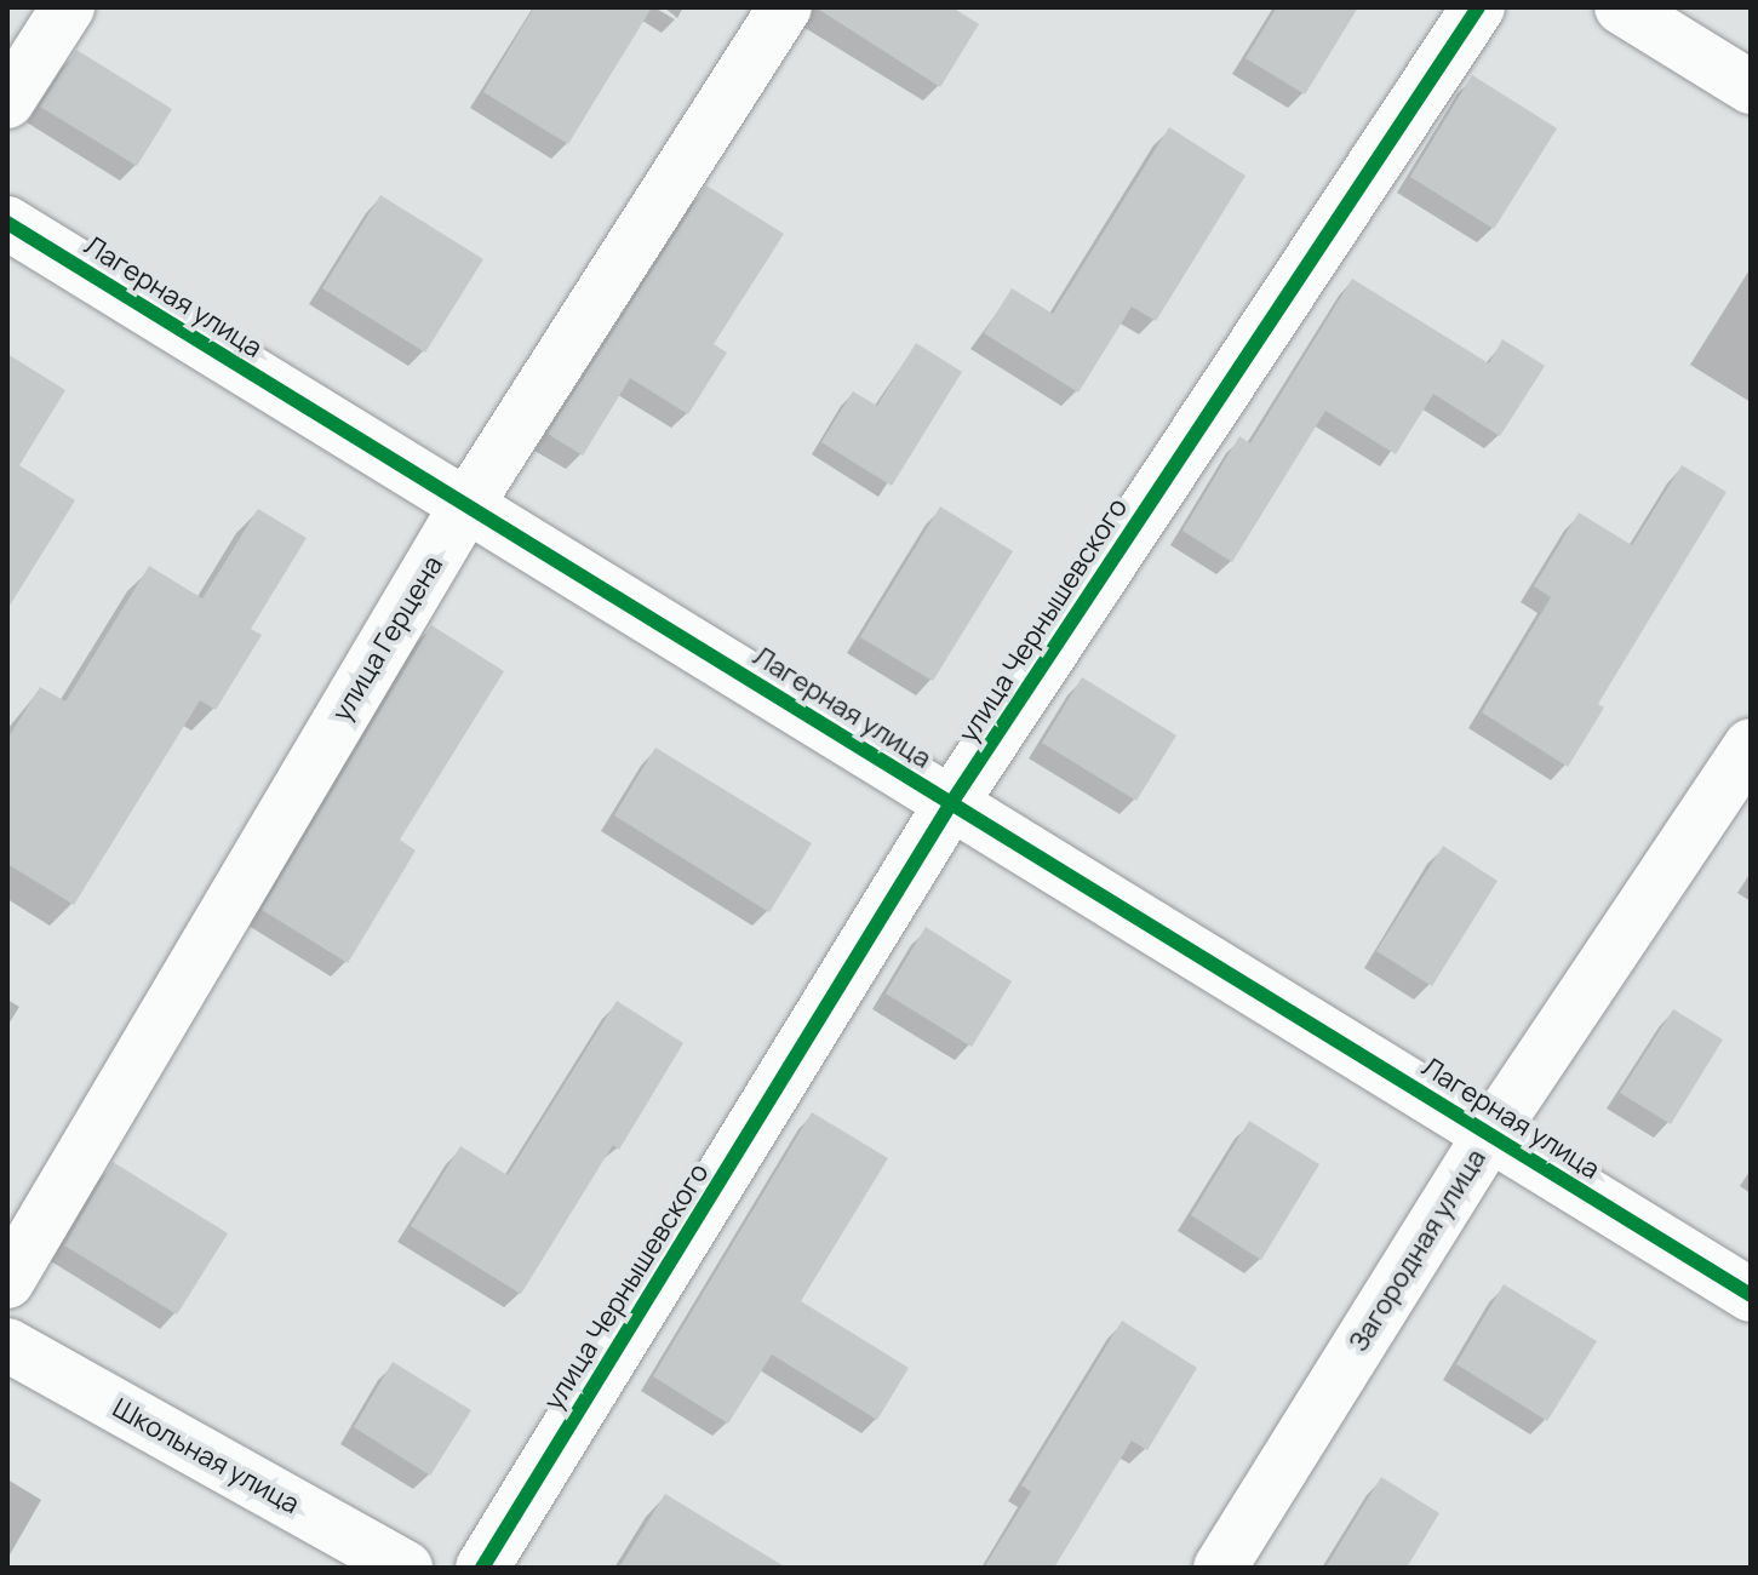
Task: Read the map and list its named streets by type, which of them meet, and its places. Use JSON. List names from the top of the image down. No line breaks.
{"streets":{"street":["Лагерная улица","улица Чернышевского","улица Герцена","Загородная улица","Школьная улица"]},"crossings":[["Лагерная улица","улица Чернышевского"],["Лагерная улица","улица Герцена"],["Лагерная улица","Загородная улица"]]}
